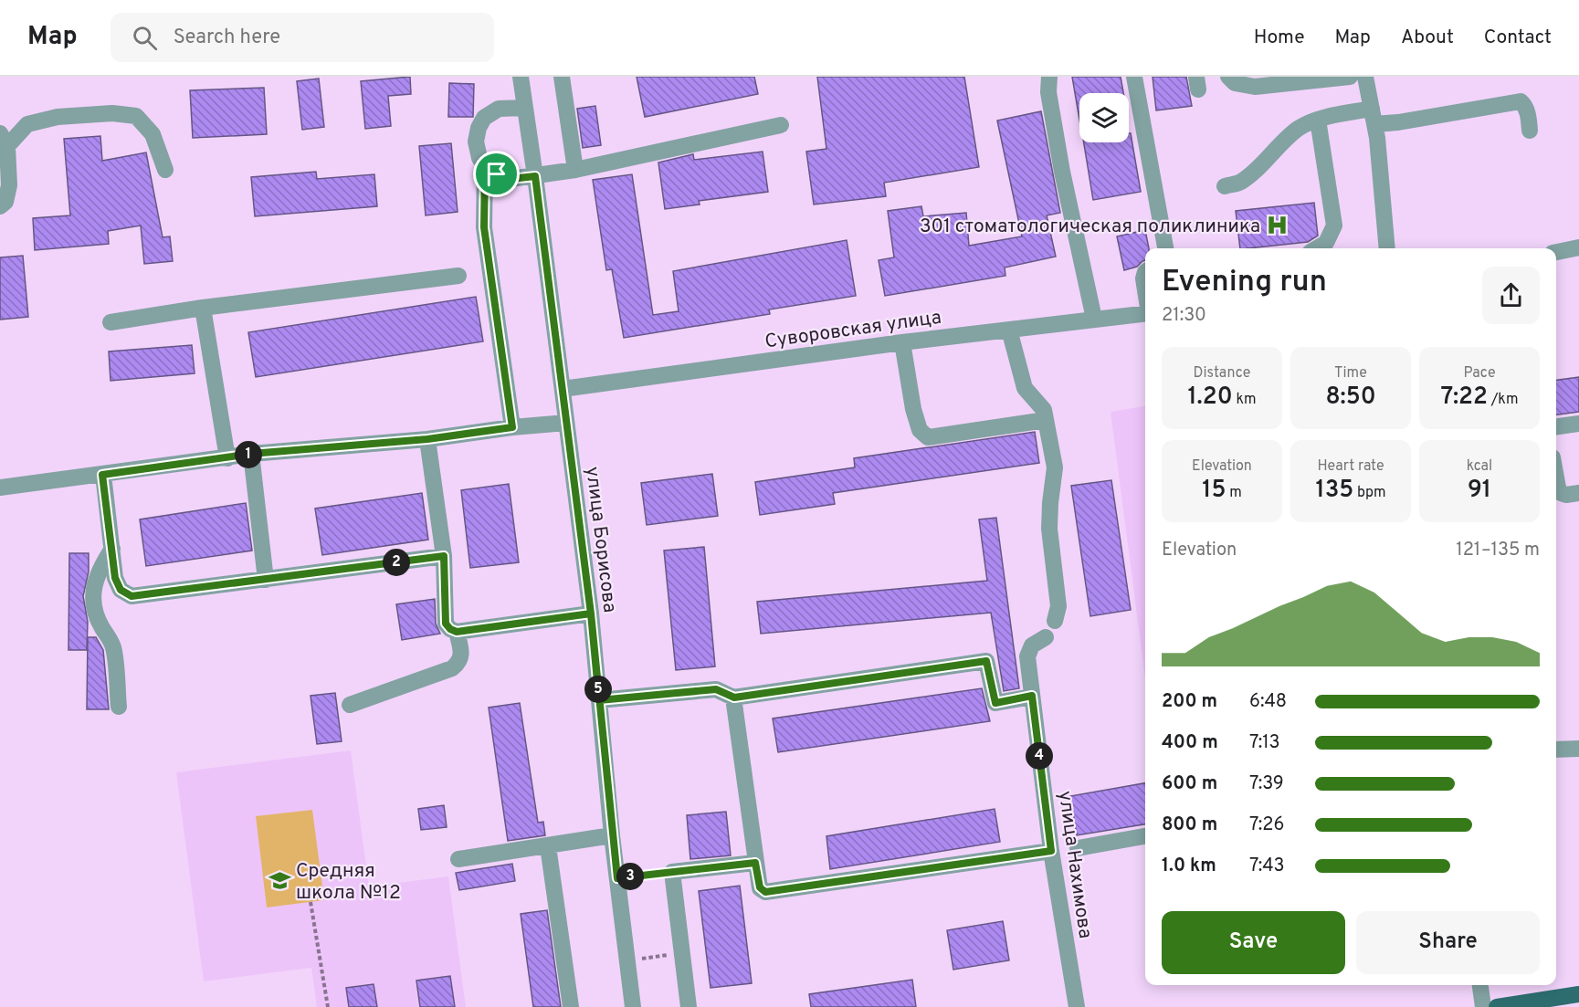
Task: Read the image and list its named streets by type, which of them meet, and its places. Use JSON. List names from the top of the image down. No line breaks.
{"streets":{"street":["Суворовская улица","улица Борисова","улица Нахимова"]},"crossings":[["Суворовская улица","улица Борисова"]],"places":{"hospital":["301 стоматологическая поликлиника"],"school or university":["Средняя школа №12"]},"page":{"header":"Map","search":"Search here","nav":["Home","Map","About","Contact"],"heading":["Evening run","21:30"],"stats":[["Distance","1.20 km"],["Time","8:50"],["Pace","7:22 /km"],["Elevation","15 m"],["Heart rate","135 bpm"],["kcal","91"]],"pins":["1","2","5","4","3"],"chart":["Elevation","121–135 m"],"list":[{"name":"200 m","note":"6:48"},{"name":"400 m","note":"7:13"},{"name":"600 m","note":"7:39"},{"name":"800 m","note":"7:26"},{"name":"1.0 km","note":"7:43"}],"buttons":["Save","Share"]}}
